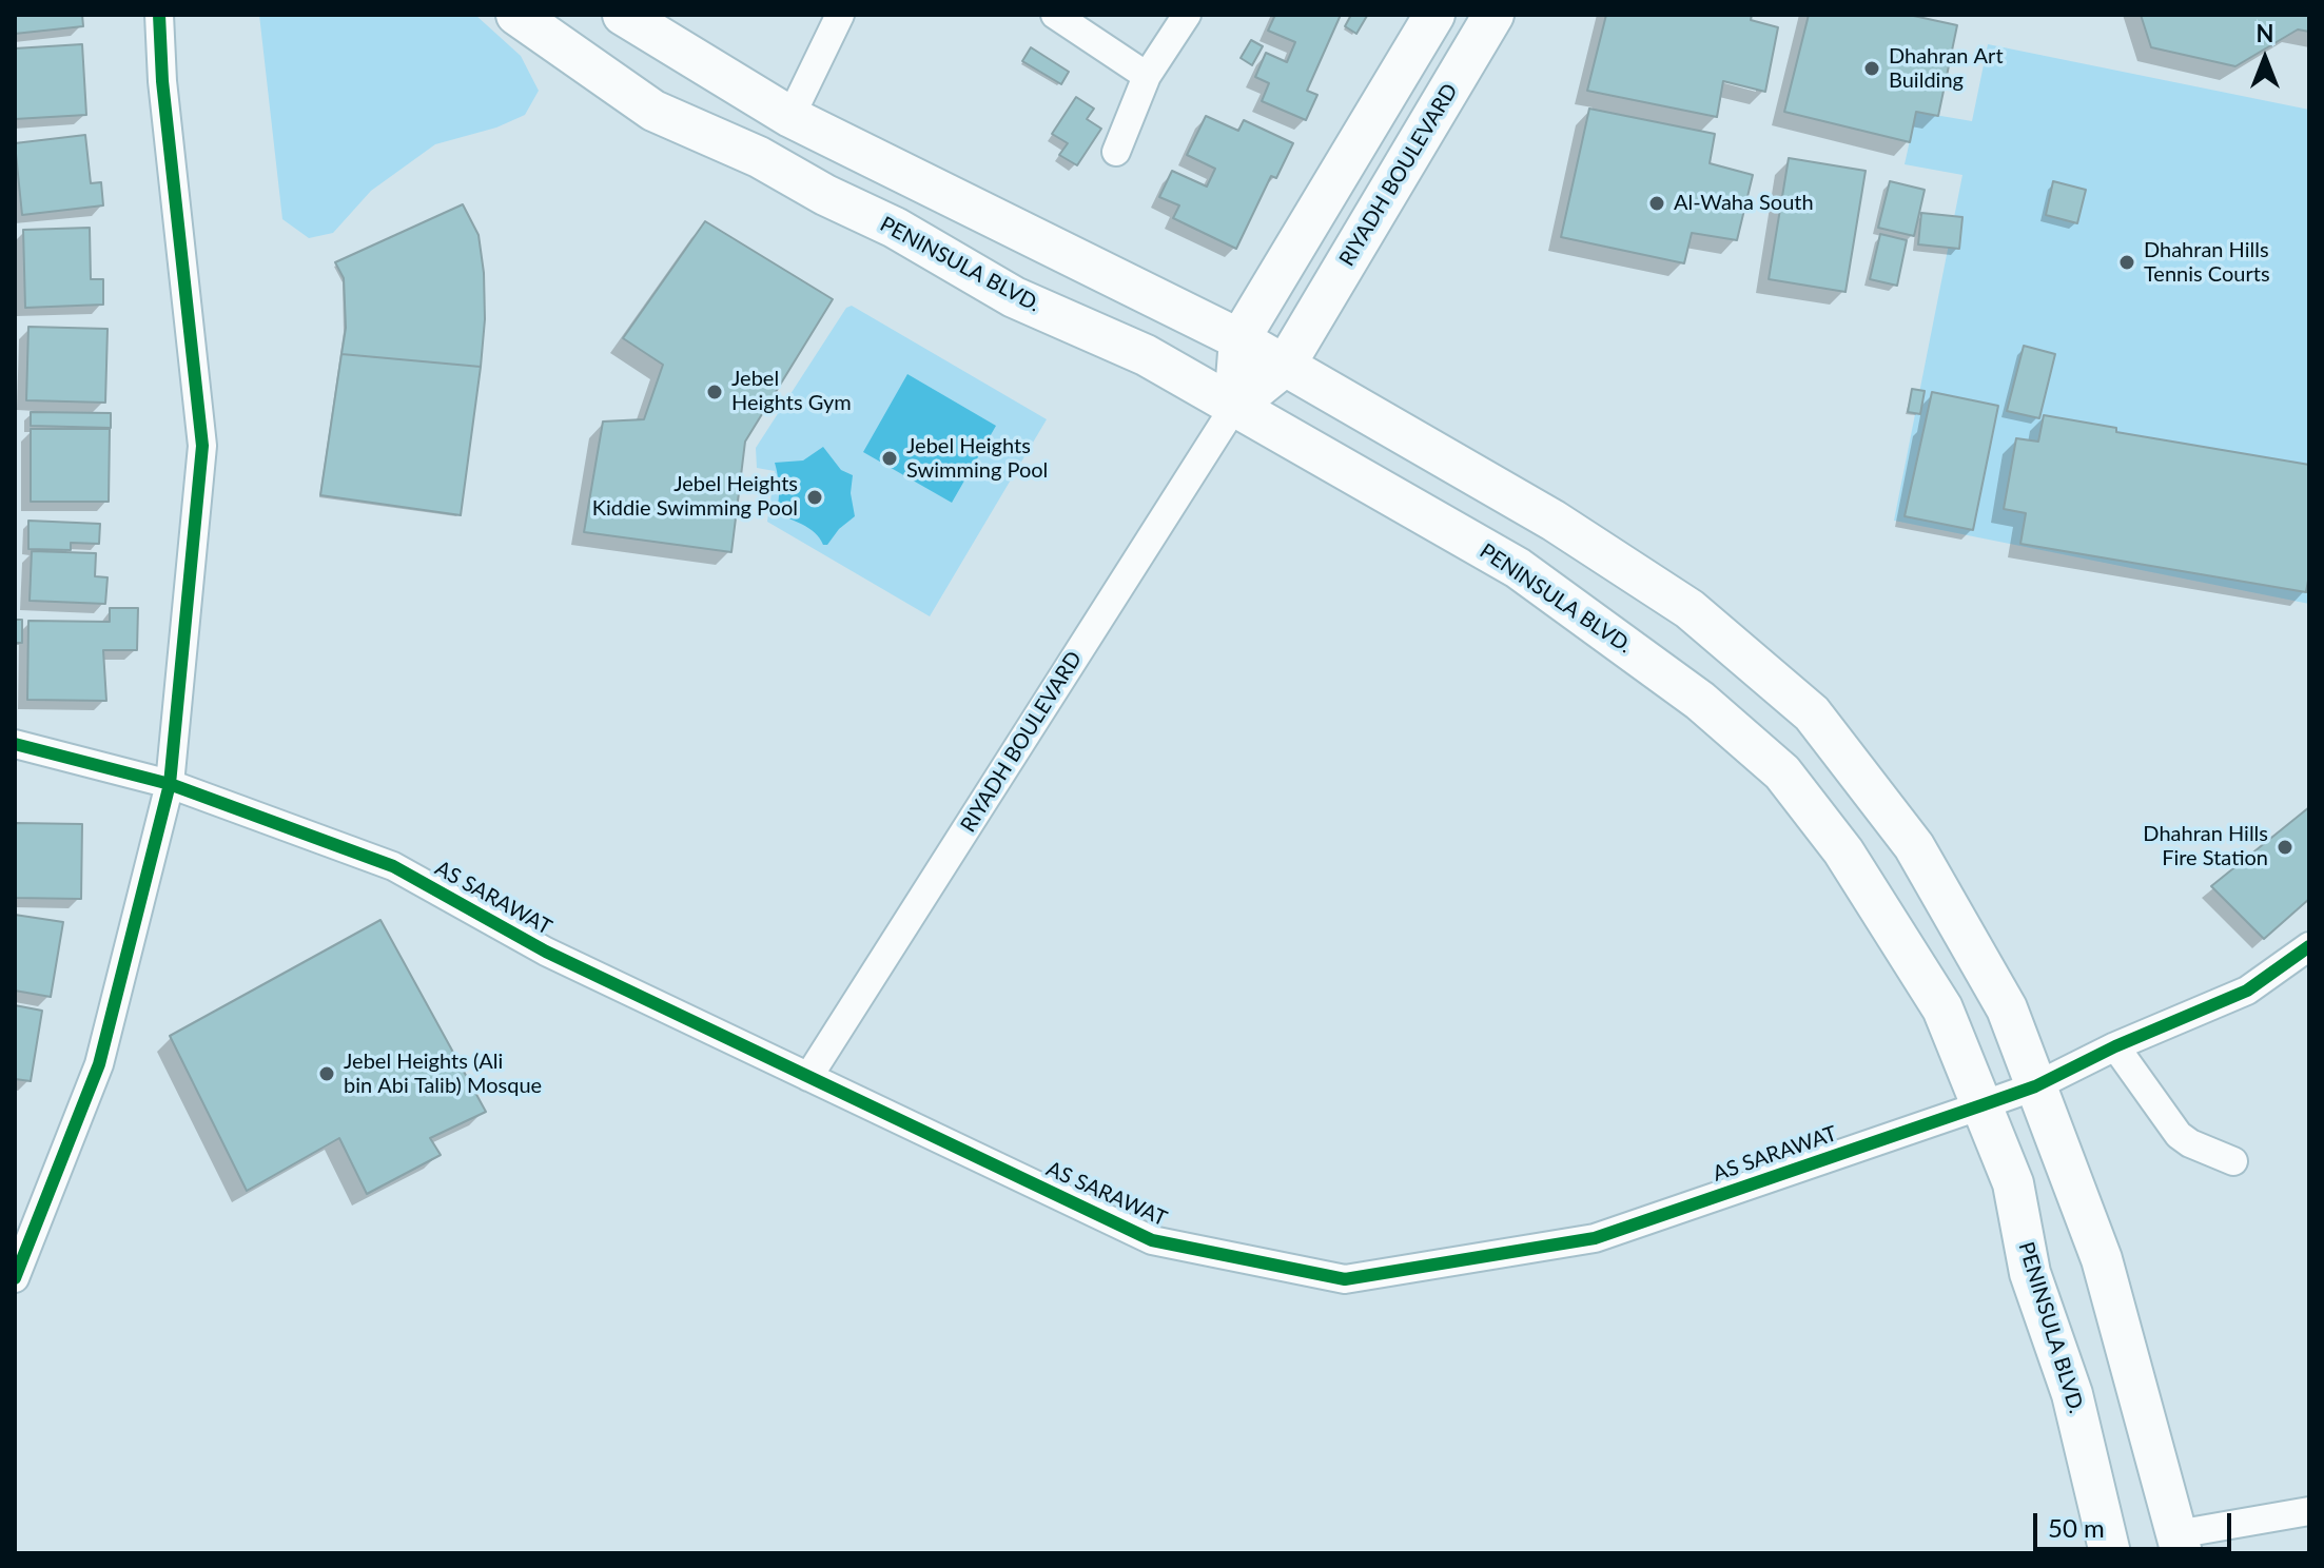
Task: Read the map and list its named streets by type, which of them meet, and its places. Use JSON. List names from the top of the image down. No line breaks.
{"streets":{"main road":["RIYADH BOULEVARD","PENINSULA BLVD."],"street":["AS SARAWAT"]},"crossings":[["RIYADH BOULEVARD","PENINSULA BLVD."],["RIYADH BOULEVARD","AS SARAWAT"],["PENINSULA BLVD.","AS SARAWAT"]],"places":["Dhahran Art Building","Al-Waha South","Dhahran Hills Tennis Courts","Jebel Heights Gym","Jebel Heights Swimming Pool","Jebel Heights Kiddie Swimming Pool","Dhahran Hills Fire Station","Jebel Heights (Ali bin Abi Talib) Mosque"],"scale_bar":"50 m","north":"top"}
